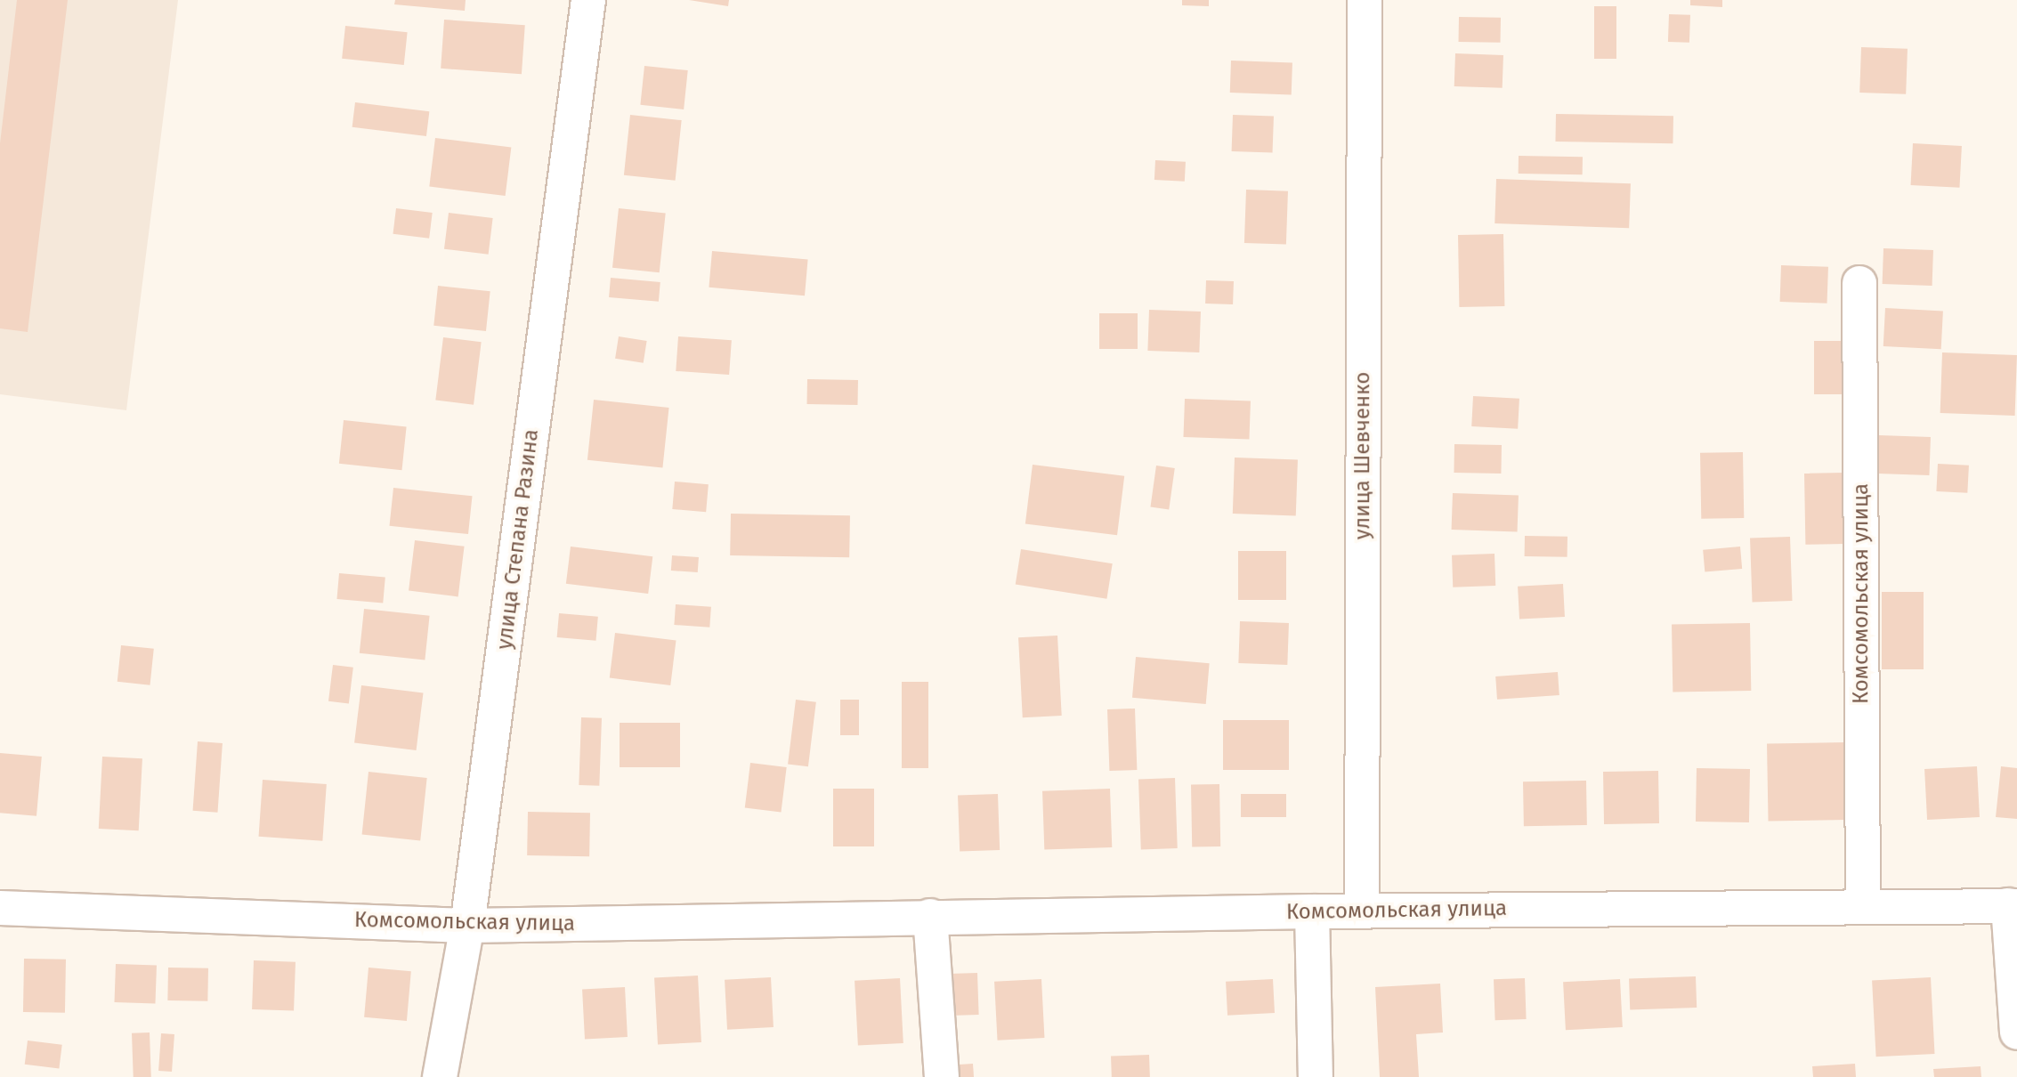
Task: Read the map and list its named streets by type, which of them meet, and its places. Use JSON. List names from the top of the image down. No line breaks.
{"streets":{"street":["улица Шевченко","улица Степана Разина","Комсомольская улица"]},"crossings":[["улица Шевченко","Комсомольская улица"],["улица Степана Разина","Комсомольская улица"]]}
